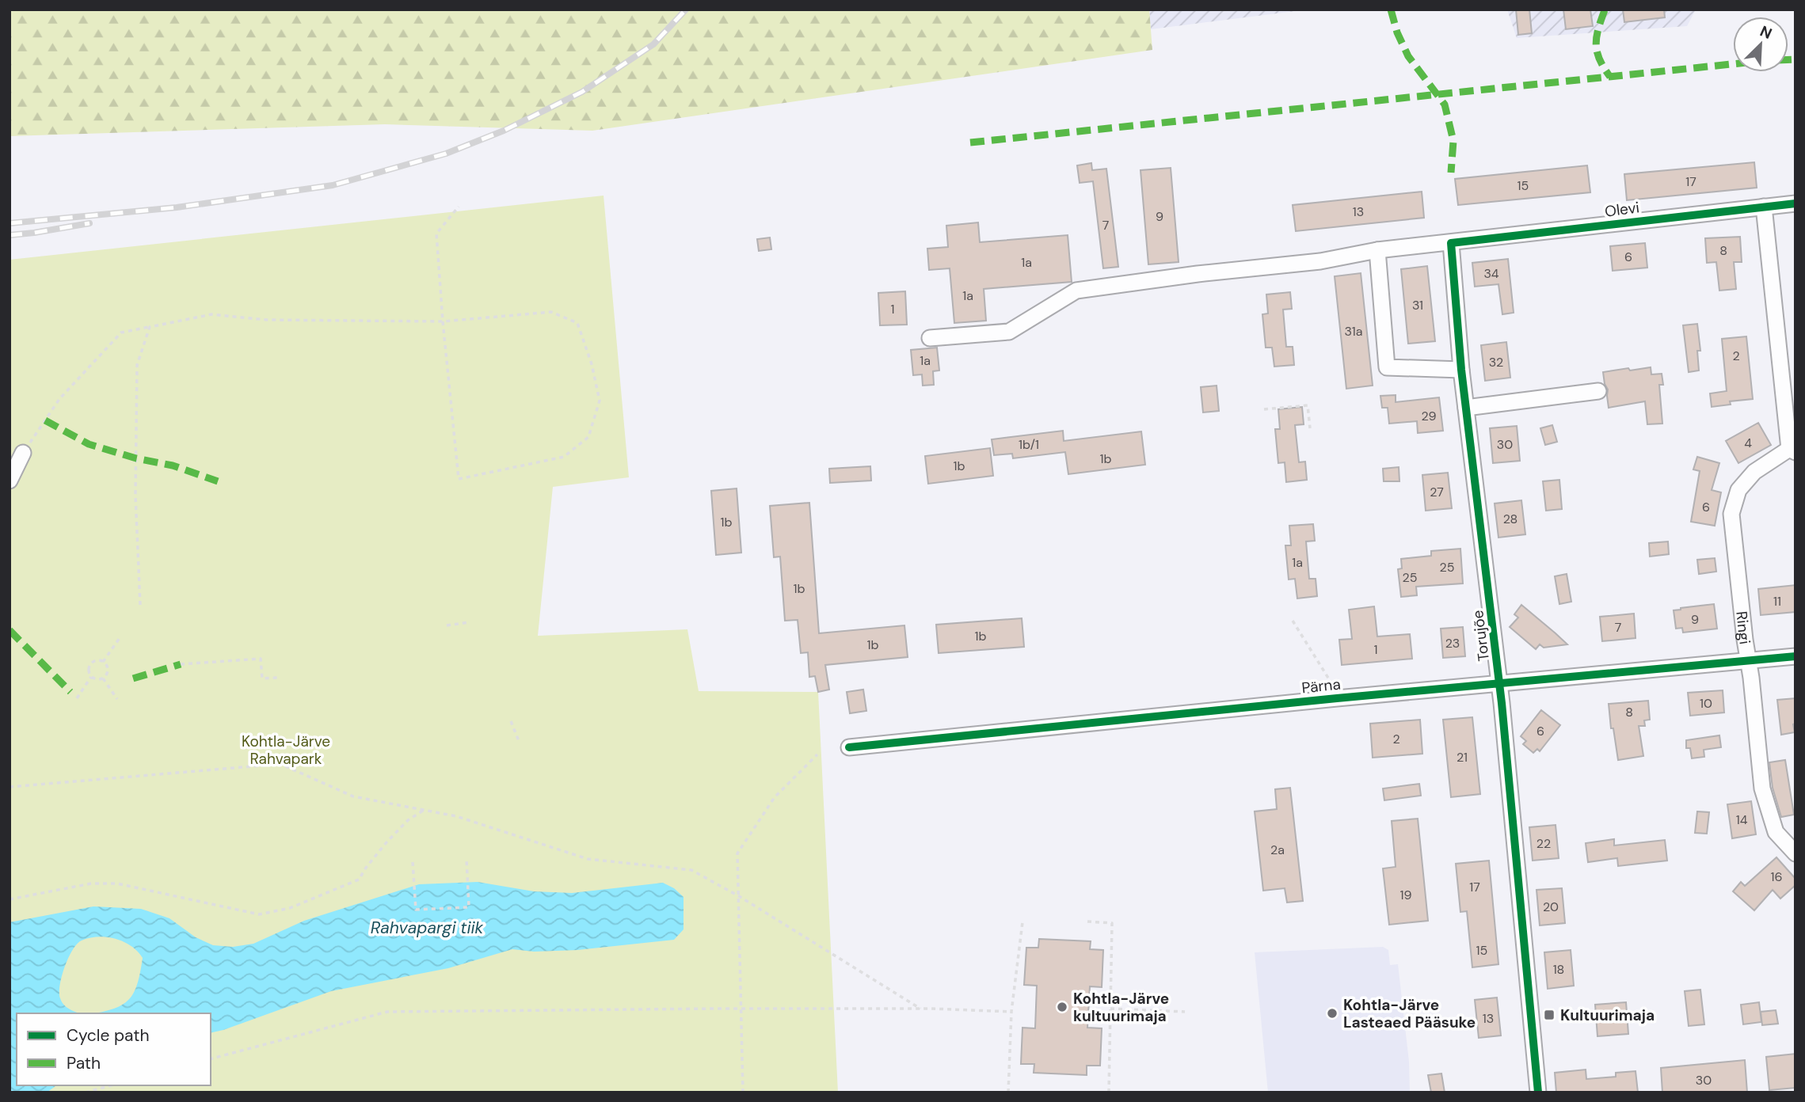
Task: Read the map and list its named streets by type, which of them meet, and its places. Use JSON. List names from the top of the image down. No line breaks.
{"streets":{"street":["Olevi","Ringi","Torujõe","Pärna"]},"crossings":[["Olevi","Ringi"],["Olevi","Torujõe"],["Ringi","Pärna"],["Torujõe","Pärna"]],"water":["Rahvapargi tiik"],"parks":["Kohtla-Järve Rahvapark"],"places":{"other":["Kohtla-Järve kultuurimaja","Kohtla-Järve Lasteaed Pääsuke"],"transit":["Kultuurimaja"]},"house_numbers":["17","15","13","9","7","8","6","1a","34","1a","31","1","31a","2","1a","32","29","4","1b/1","30","1b","1b","27","6","28","1b","1a","25","25","1b","11","9","7","1b","23","1b","1","10","8","6","2","21","14","22","2a","16","17","19","20","15","18","13","30"],"legend":["Cycle path","Path"],"north":"top right"}
